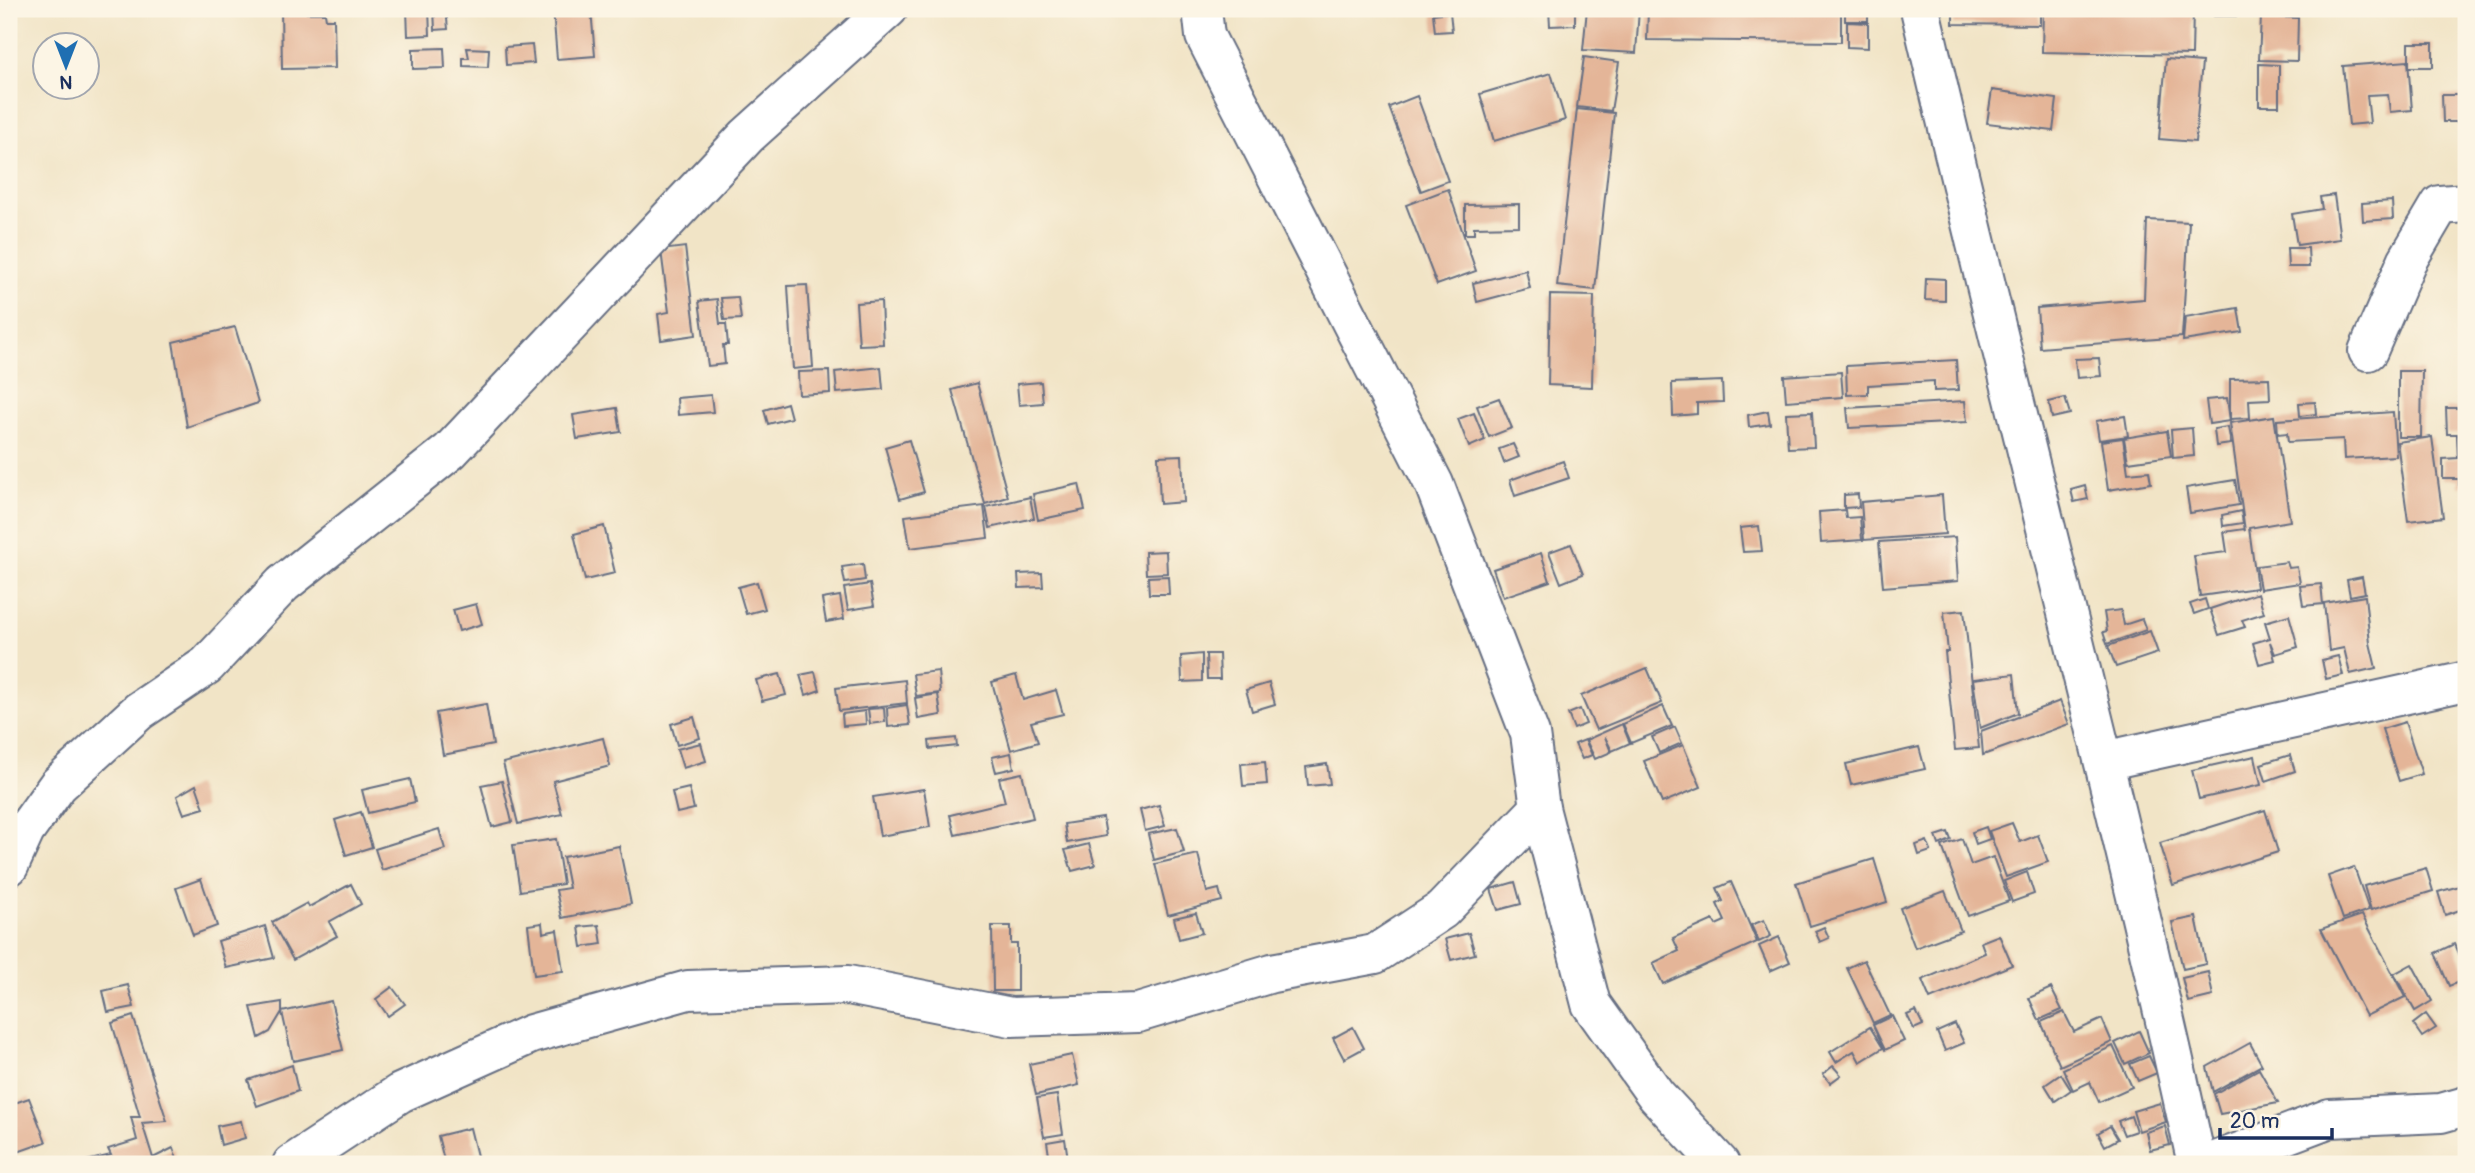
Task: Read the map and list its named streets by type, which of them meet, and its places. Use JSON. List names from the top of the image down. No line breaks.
{"scale_bar":"20 m","north":"bottom"}
